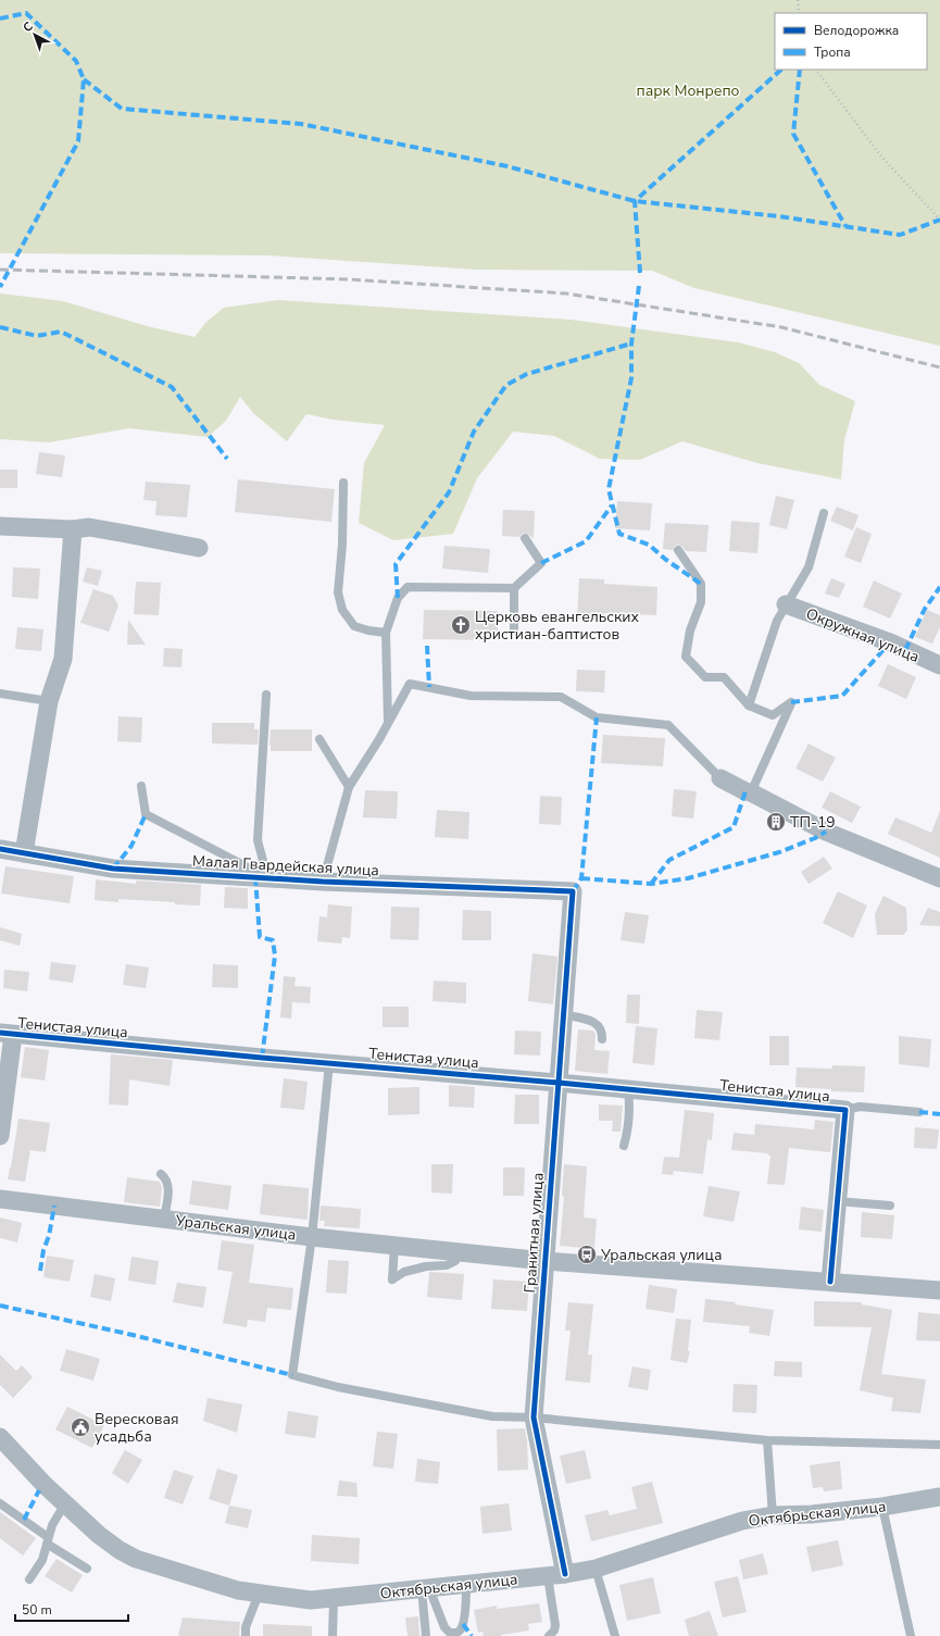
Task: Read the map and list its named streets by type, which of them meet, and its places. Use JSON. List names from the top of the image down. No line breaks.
{"streets":{"street":["Окружная улица","Малая Гвардейская улица","Тенистая улица","Уральская улица","Гранитная улица","Октябрьская улица"]},"crossings":[["Малая Гвардейская улица","Гранитная улица"],["Тенистая улица","Гранитная улица"],["Уральская улица","Гранитная улица"],["Гранитная улица","Октябрьская улица"]],"parks":["парк Монрепо"],"places":{"church":["Церковь евангельских христиан-баптистов"],"building":["ТП-19"],"bus stop":["Уральская улица"],"public building":["Вересковая усадьба"]},"legend":["Велодорожка","Тропа"],"scale_bar":"50 m","north":"top left"}
